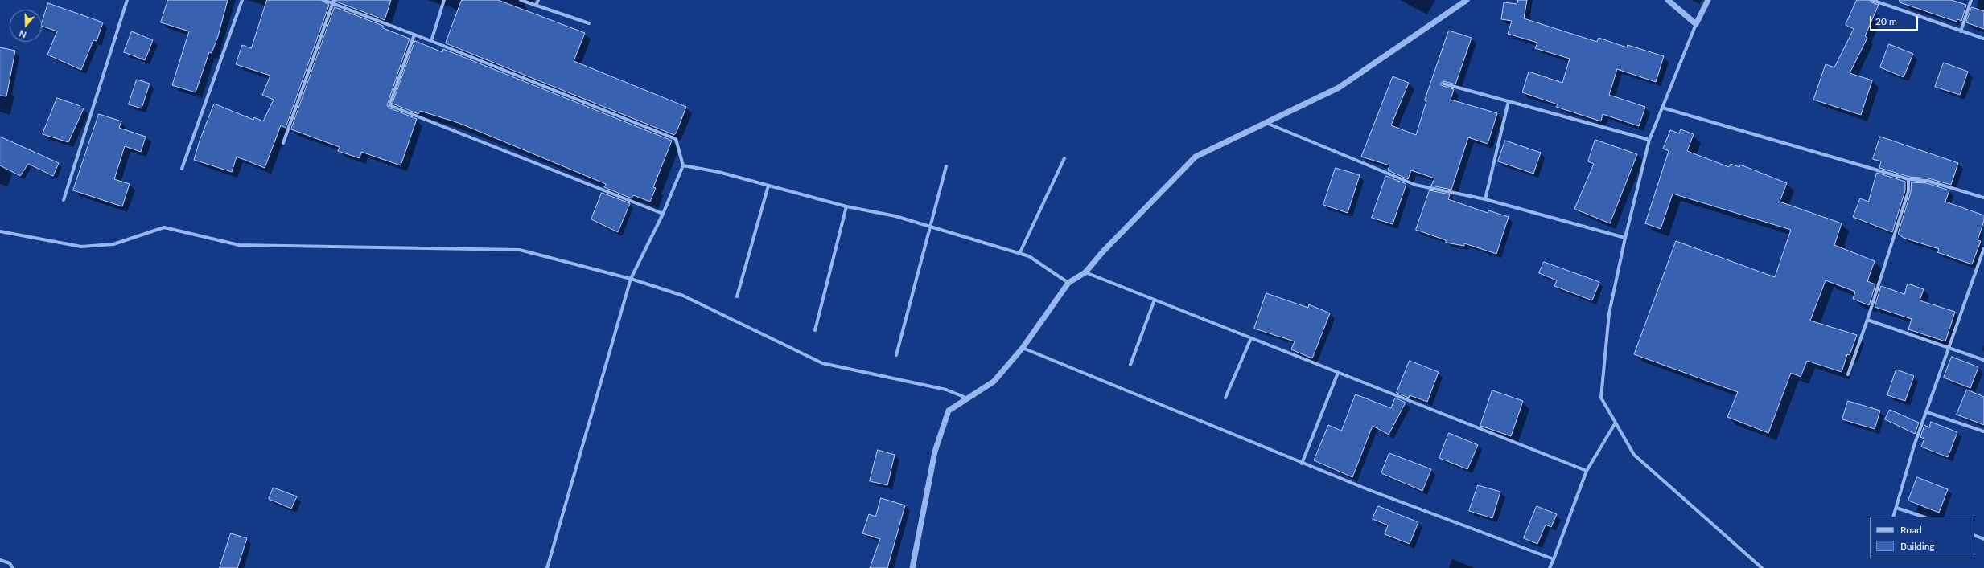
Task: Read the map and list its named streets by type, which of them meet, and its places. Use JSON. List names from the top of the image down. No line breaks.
{"legend":["Road","Building"],"scale_bar":"20 m","north":"bottom"}
